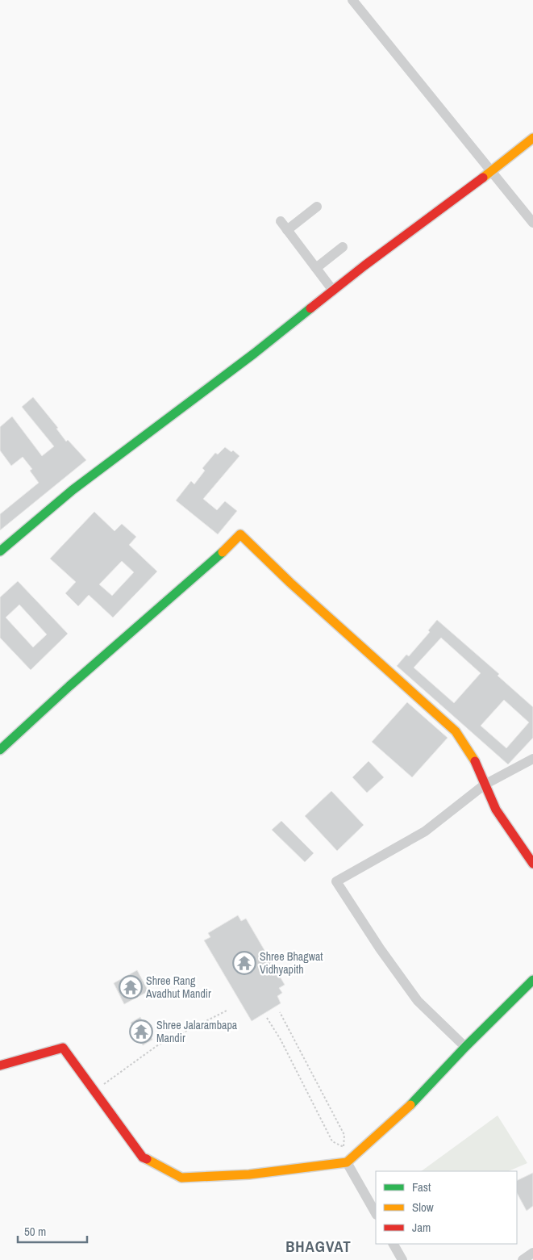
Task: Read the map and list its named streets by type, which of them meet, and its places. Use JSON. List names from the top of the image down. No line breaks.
{"districts":["BHAGVAT"],"places":{"temple":["Shree Bhagwat Vidhyapith","Shree Rang Avadhut Mandir","Shree Jalarambapa Mandir"]},"legend":["Fast","Slow","Jam"],"scale_bar":"50 m"}
